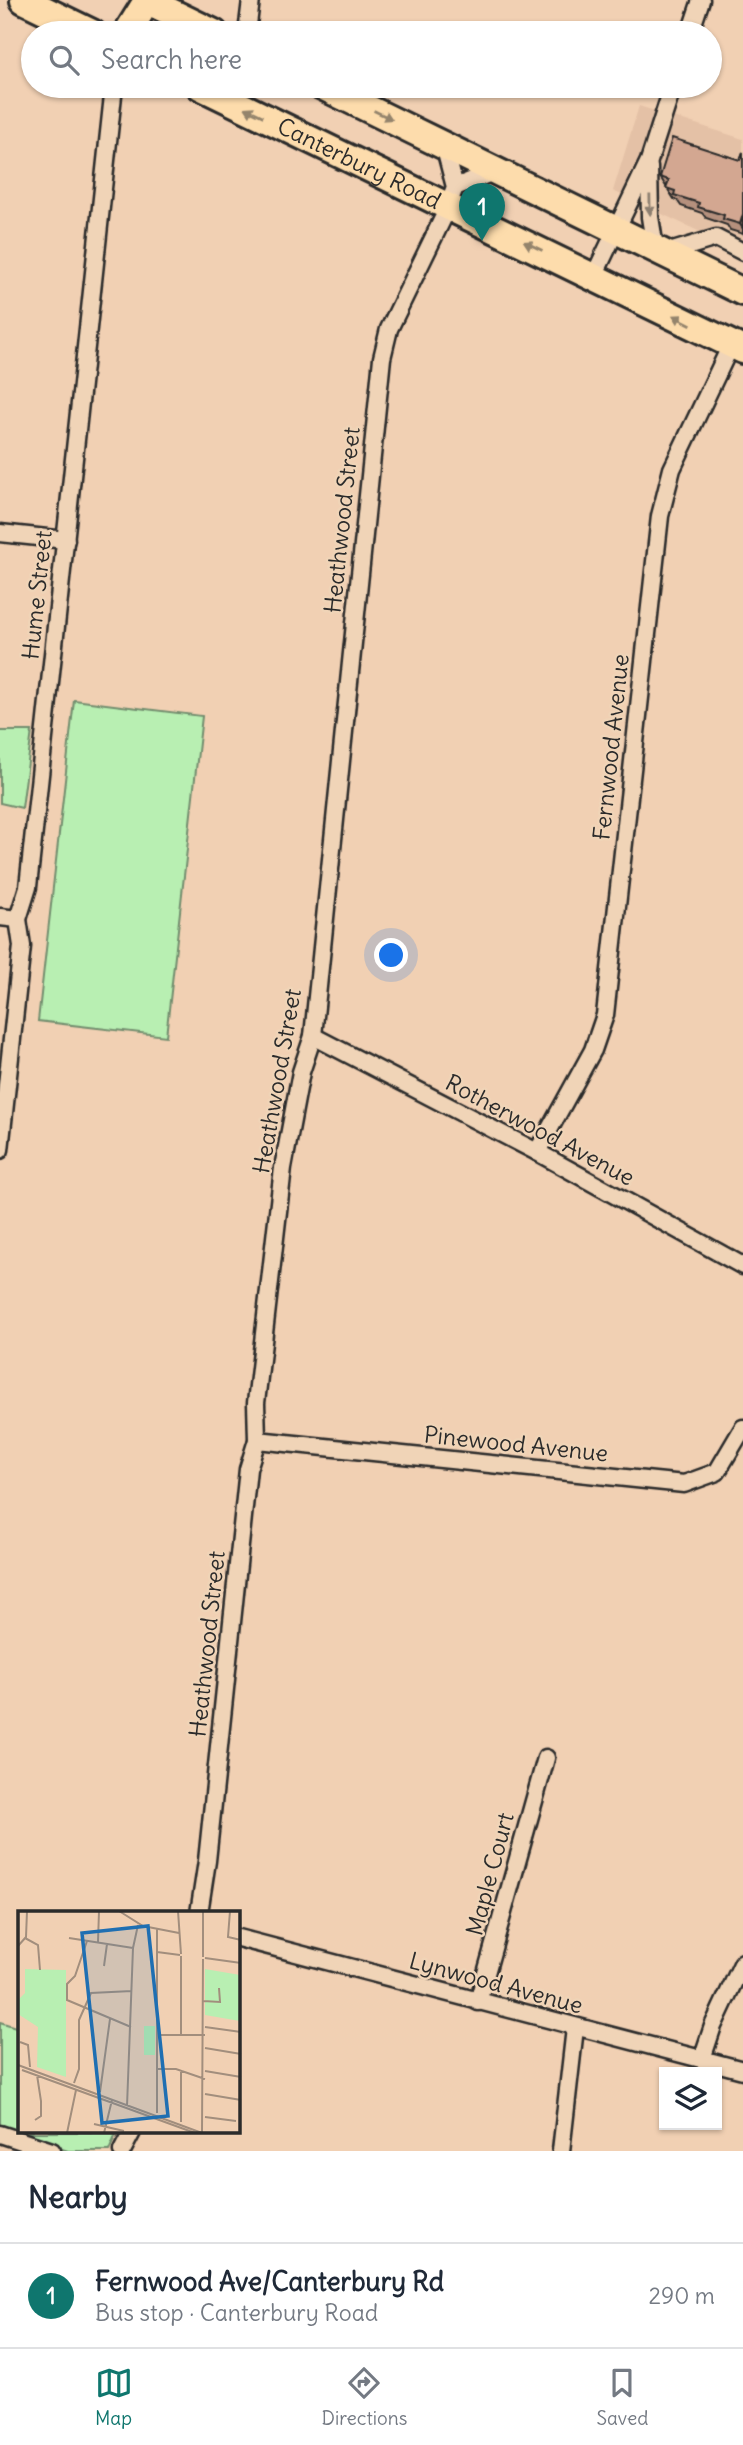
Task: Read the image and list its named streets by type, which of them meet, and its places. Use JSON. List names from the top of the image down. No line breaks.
{"streets":{"main road":["Canterbury Road"],"street":["Heathwood Street","Hume Street","Fernwood Avenue","Rotherwood Avenue","Pinewood Avenue","Maple Court","Lynwood Avenue"]},"crossings":[["Canterbury Road","Heathwood Street"],["Canterbury Road","Fernwood Avenue"],["Heathwood Street","Rotherwood Avenue"],["Heathwood Street","Pinewood Avenue"],["Fernwood Avenue","Rotherwood Avenue"],["Maple Court","Lynwood Avenue"]],"page":{"search":"Search here","pins":"1","heading":"Nearby","list":[{"mark":"1","name":"Fernwood Ave/Canterbury Rd","note":"Bus stop · Canterbury Road","value":"290 m"}],"nav":["Map","Directions","Saved"]}}
